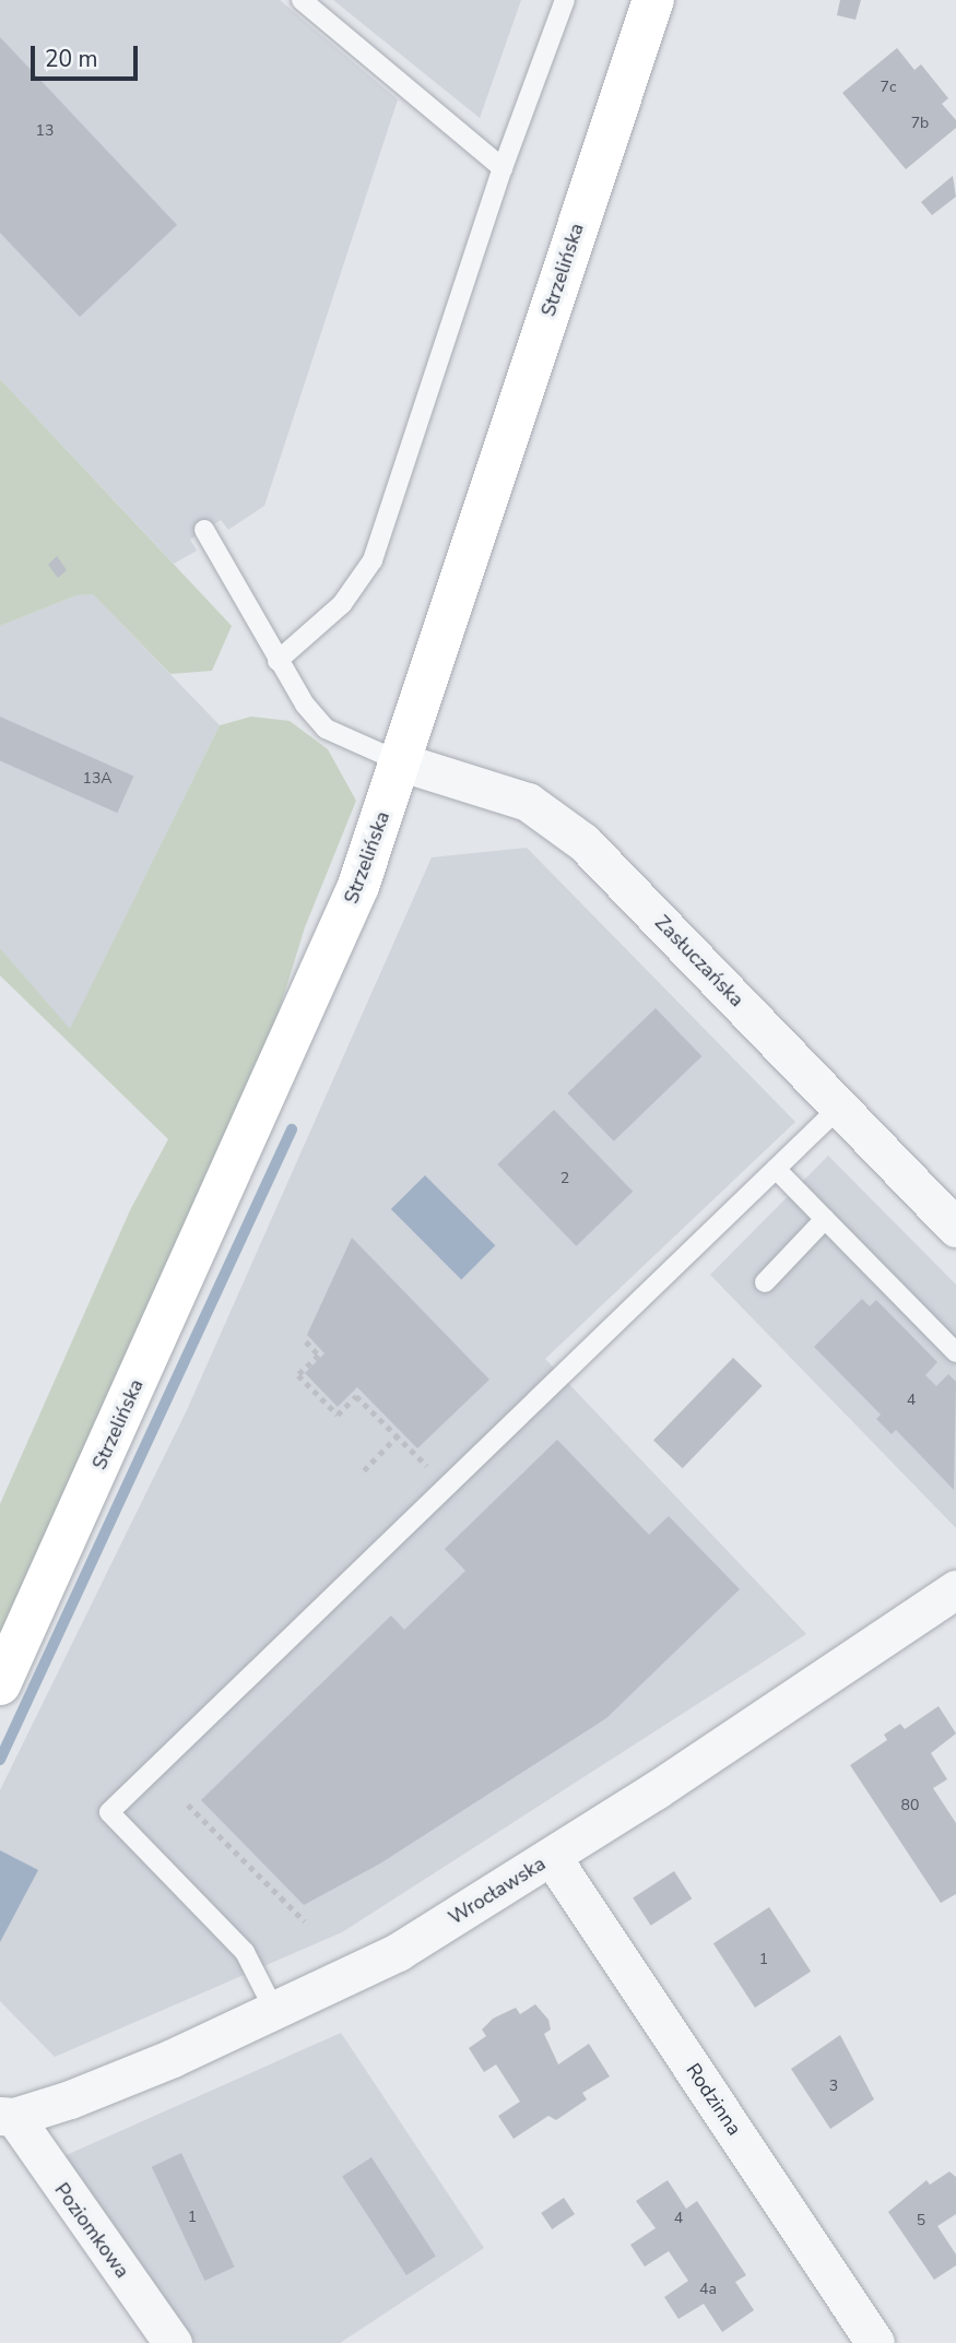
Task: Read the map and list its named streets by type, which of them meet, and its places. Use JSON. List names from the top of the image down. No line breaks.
{"streets":{"main road":["Strzelińska"],"street":["Zasłuczańska","Wrocławska","Rodzinna","Poziomkowa"]},"crossings":[["Strzelińska","Zasłuczańska"],["Wrocławska","Rodzinna"],["Wrocławska","Poziomkowa"]],"house_numbers":["7c","7b","13","13A","2","4","80","1","3","1","4","5","4a"],"scale_bar":"20 m"}
